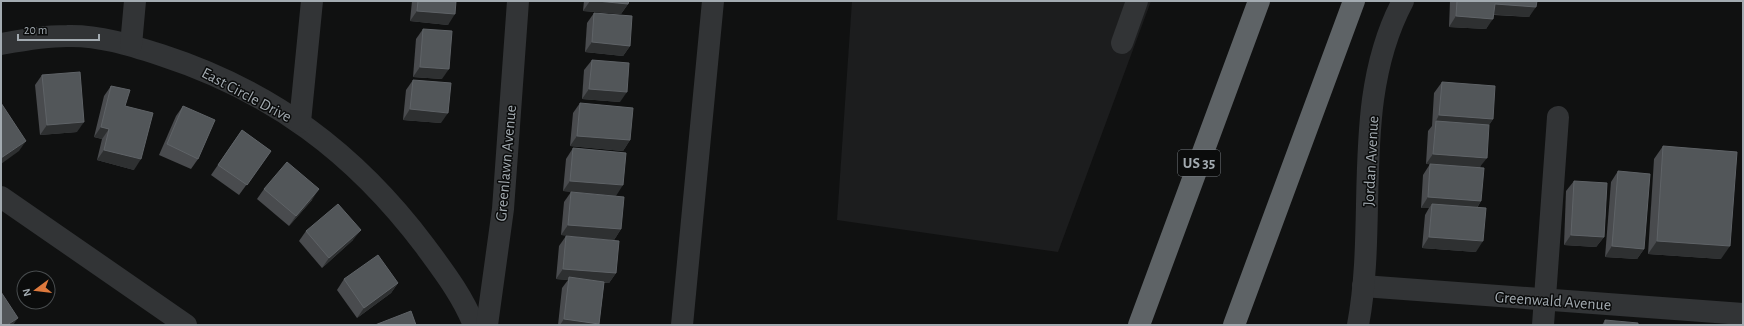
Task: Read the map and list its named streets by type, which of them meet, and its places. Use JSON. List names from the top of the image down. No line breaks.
{"streets":{"highway":["US 35"],"street":["East Circle Drive","Jordan Avenue","Greenlawn Avenue","Greenwald Avenue"]},"crossings":[["Jordan Avenue","Greenwald Avenue"]],"scale_bar":"20 m","north":"left"}
